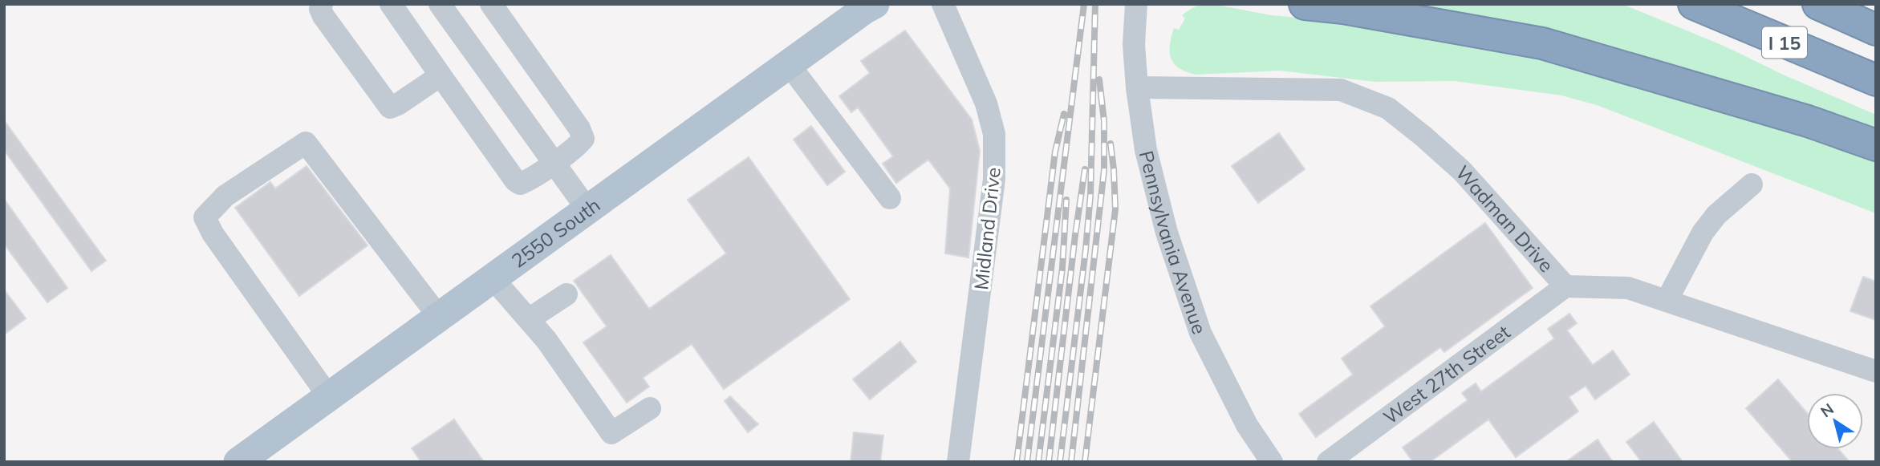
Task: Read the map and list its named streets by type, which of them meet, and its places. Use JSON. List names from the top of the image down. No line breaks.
{"streets":{"highway":["I 15"],"main road":["2550 South"],"street":["Wadman Drive","Midland Drive","Pennsylvania Avenue","West 27th Street"]},"crossings":[["Wadman Drive","Pennsylvania Avenue"],["Wadman Drive","West 27th Street"]],"north":"top left"}
